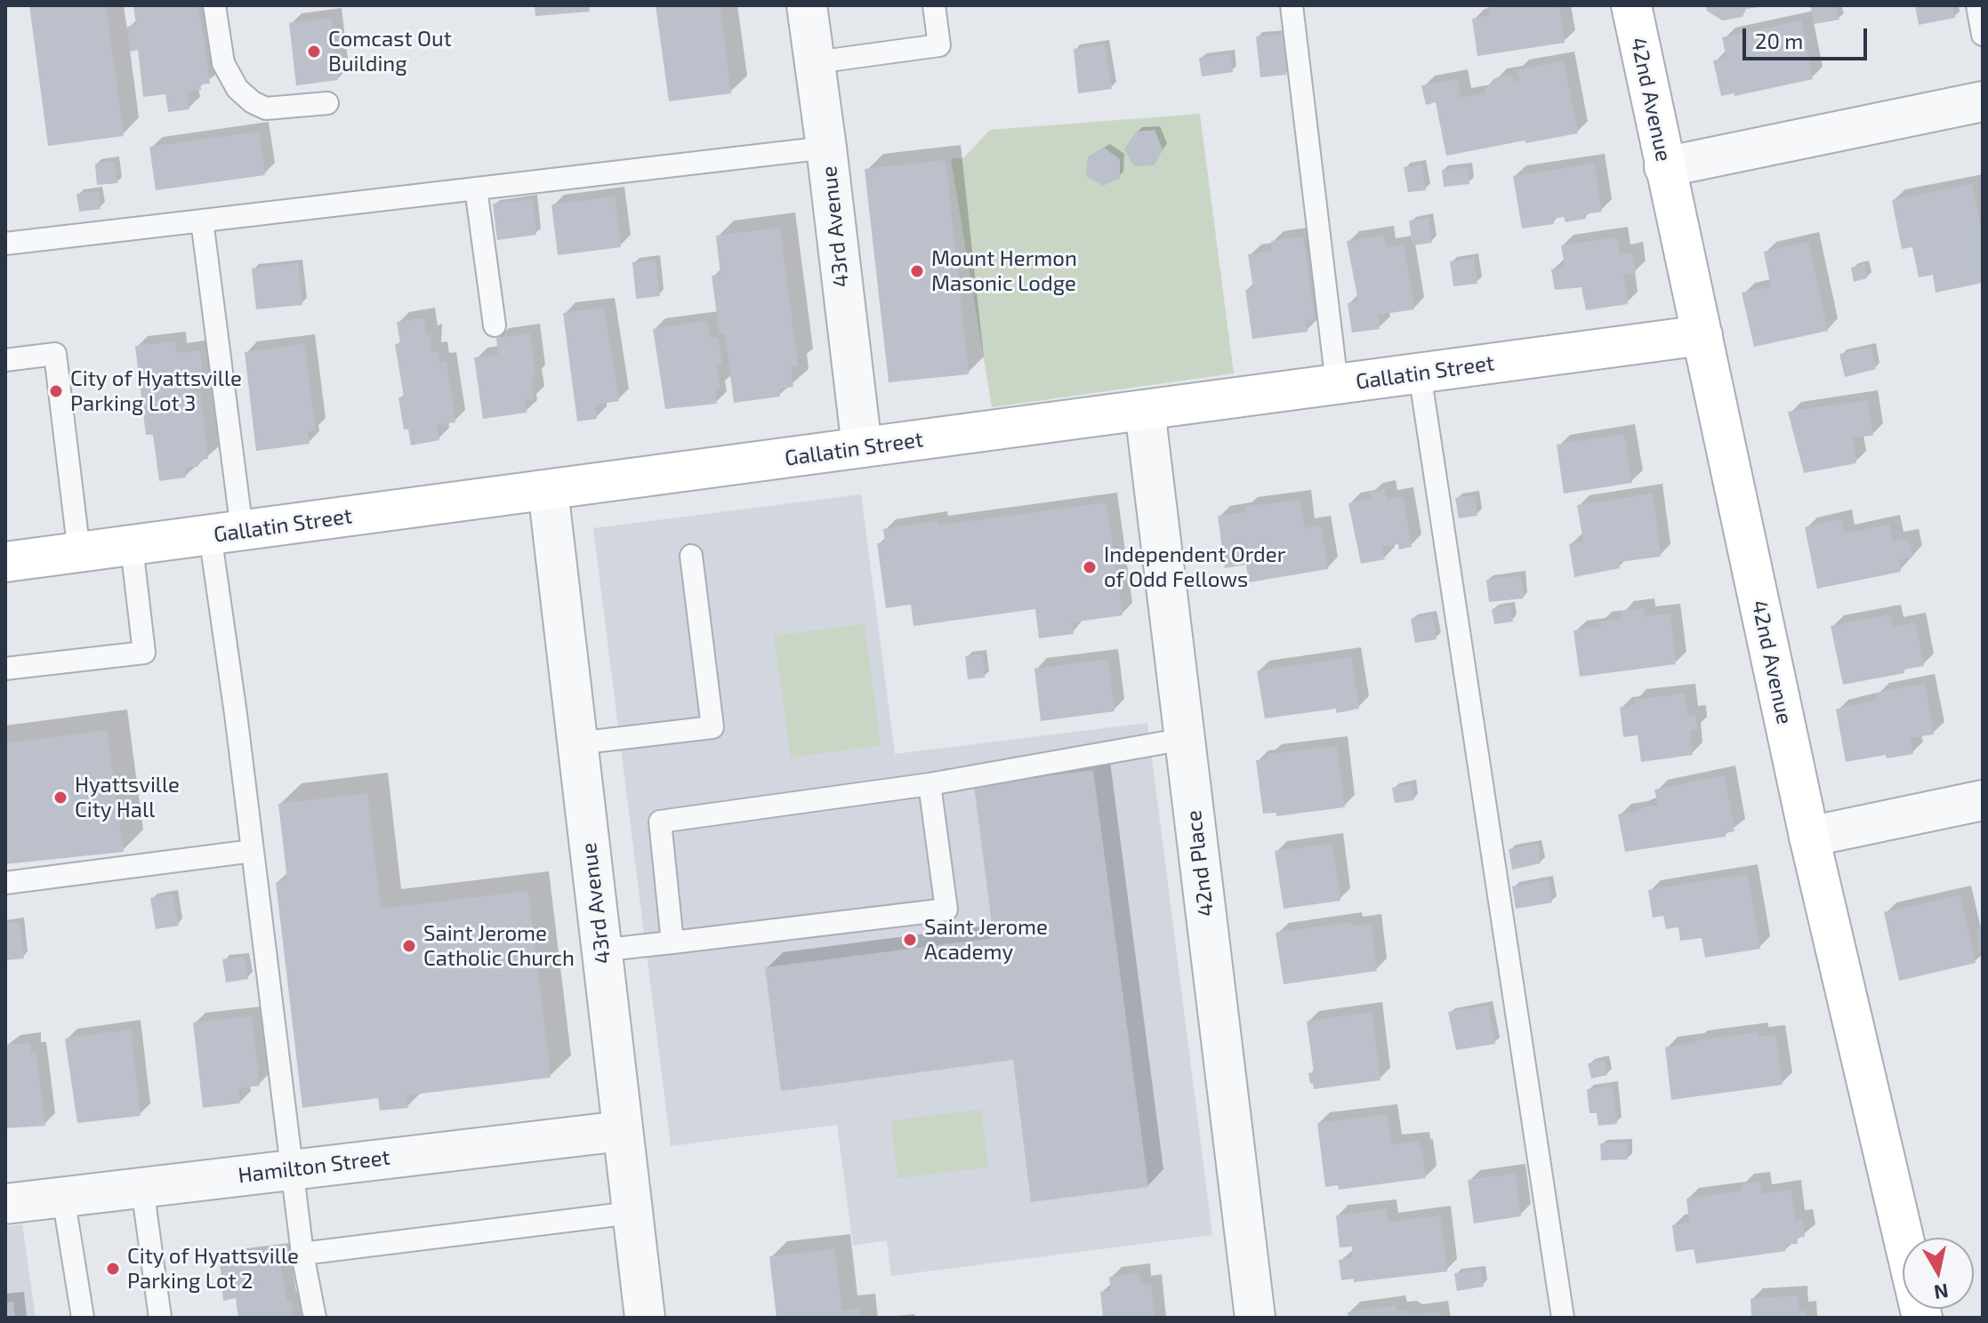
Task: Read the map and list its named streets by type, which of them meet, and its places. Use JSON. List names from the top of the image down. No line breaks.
{"streets":{"street":["42nd Avenue","43rd Avenue","Gallatin Street","42nd Place","Hamilton Street"]},"crossings":[["42nd Avenue","Gallatin Street"],["43rd Avenue","Gallatin Street"],["43rd Avenue","Hamilton Street"],["Gallatin Street","42nd Place"]],"places":["Comcast Out Building","Mount Hermon Masonic Lodge","City of Hyattsville Parking Lot 3","Independent Order of Odd Fellows","Hyattsville City Hall","Saint Jerome Academy","Saint Jerome Catholic Church","City of Hyattsville Parking Lot 2"],"scale_bar":"20 m","north":"bottom"}
